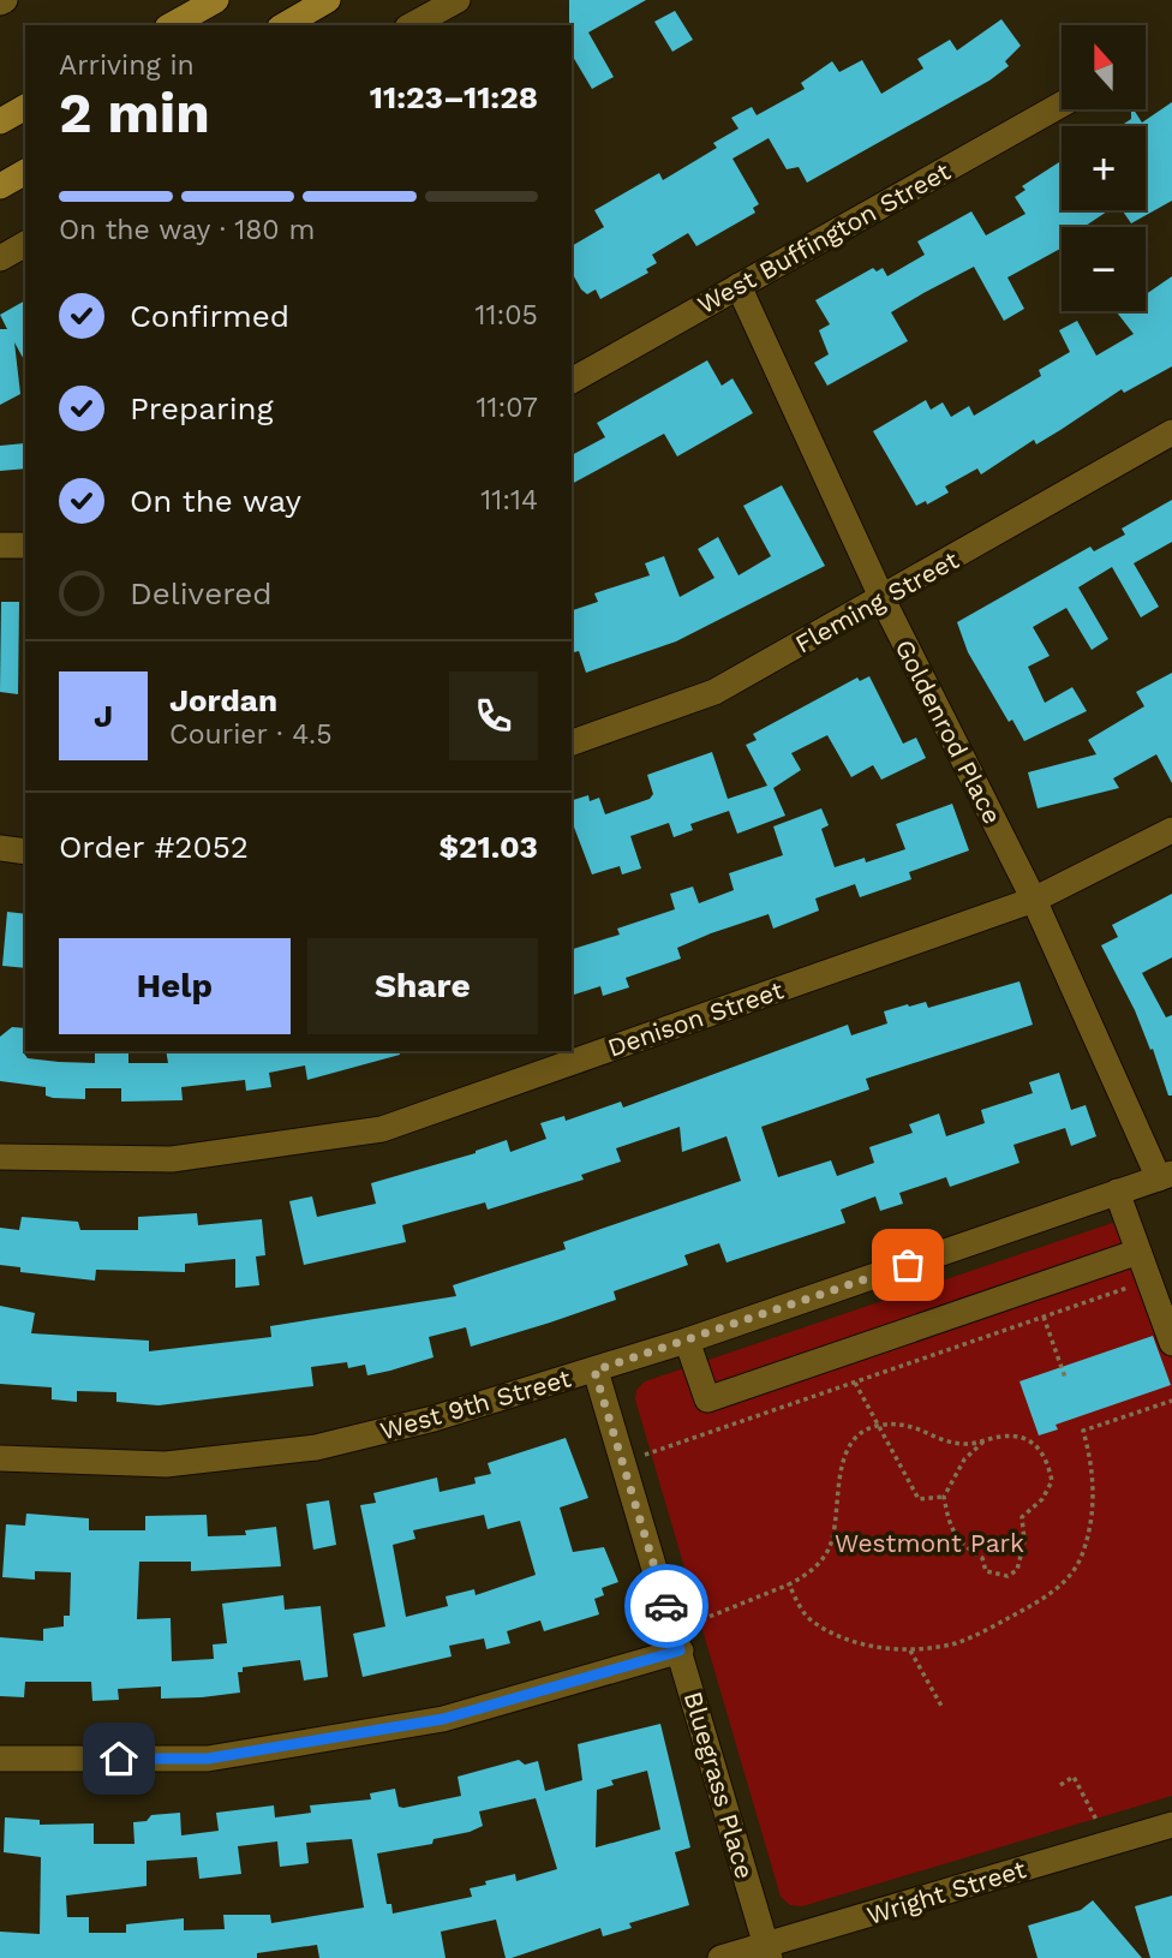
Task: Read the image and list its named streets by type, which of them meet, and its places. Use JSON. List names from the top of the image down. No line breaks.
{"streets":{"street":["West Buffington Street","Fleming Street","Goldenrod Place","Denison Street","West 9th Street","Bluegrass Place","Wright Street"]},"crossings":[["West Buffington Street","Goldenrod Place"],["Fleming Street","Goldenrod Place"],["Goldenrod Place","Denison Street"],["Goldenrod Place","West 9th Street"],["West 9th Street","Bluegrass Place"],["Bluegrass Place","Wright Street"]],"parks":["Westmont Park"],"north":"top","page":{"map_buttons":["+","−"],"heading":["2 min","Arriving in","11:23–11:28"],"panel":["Jordan","Courier · 4.5","Order #2052","$21.03"],"bar":"On the way · 180 m","list":[["Confirmed","11:05"],["Preparing","11:07"],["On the way","11:14"],"Delivered"],"round":"J","buttons":["Help","Share"]}}
